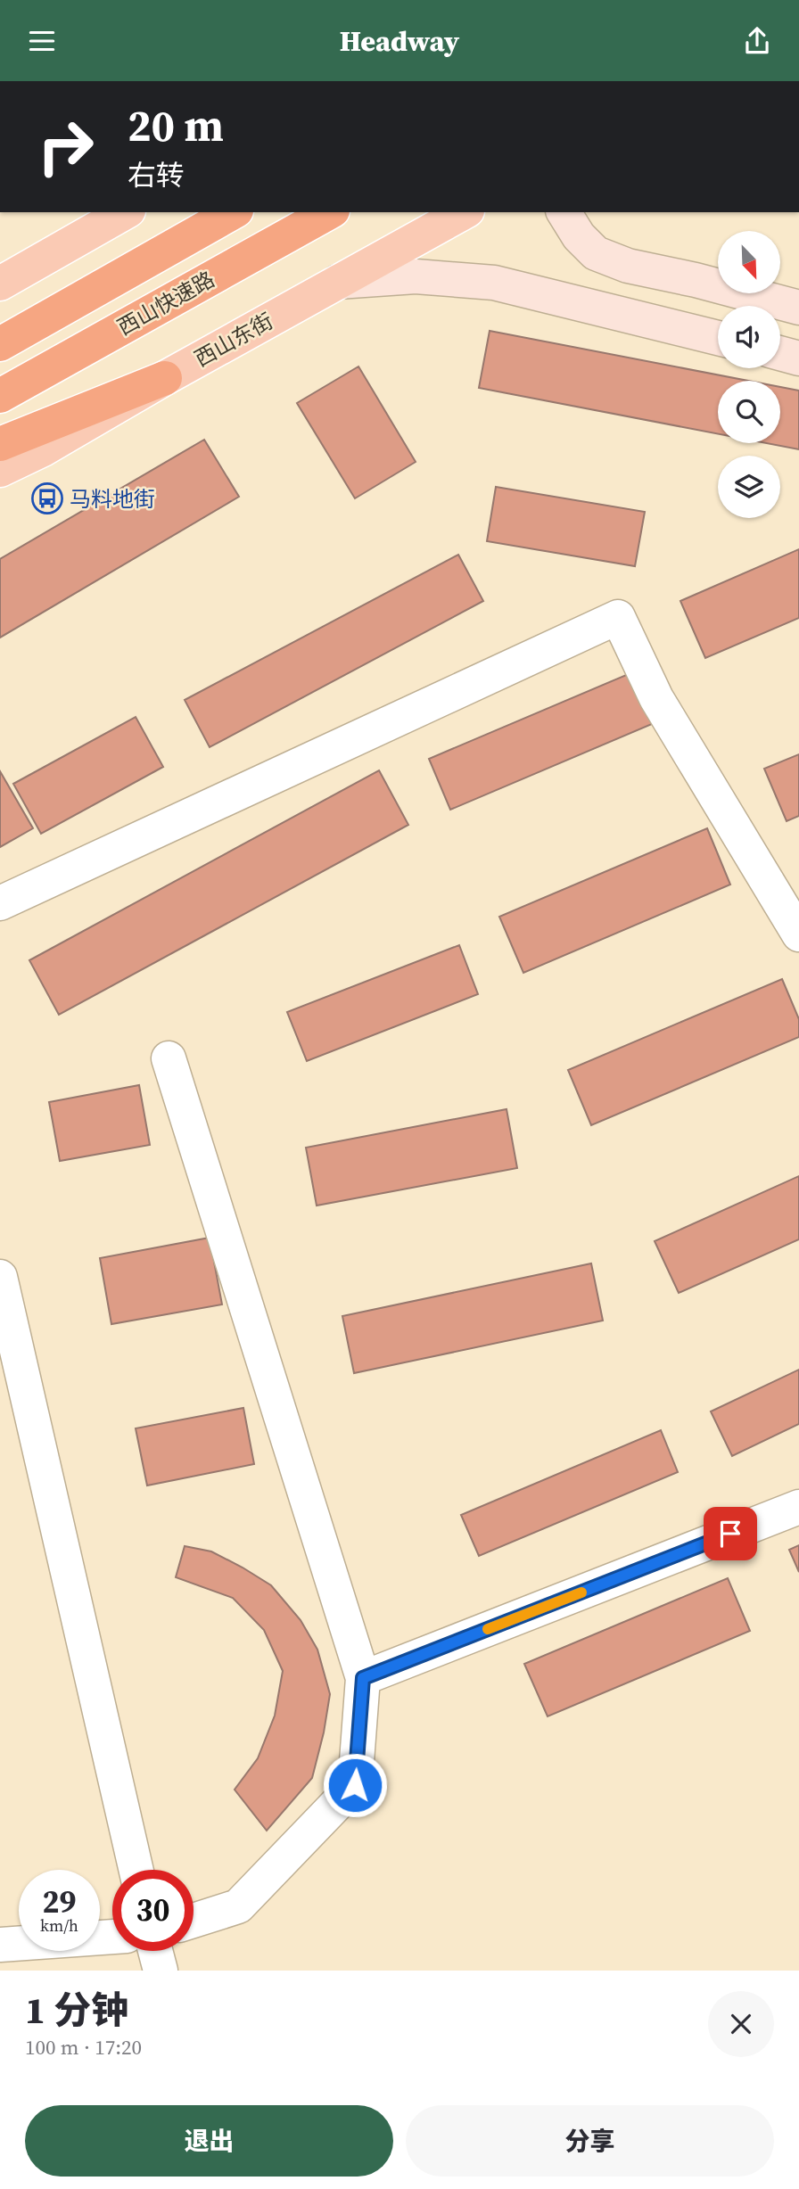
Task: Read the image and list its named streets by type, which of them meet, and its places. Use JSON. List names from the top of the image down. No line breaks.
{"streets":{"highway":["西山快速路"],"main road":["西山东街"]},"places":{"bus stop":["马料地街"]},"north":"bottom right","page":{"header":"Headway","turn":["20 m","右转"],"speed":"29 km/h","limit":"30","heading":["1 分钟","100 m · 17:20"],"buttons":["退出","分享"]}}
